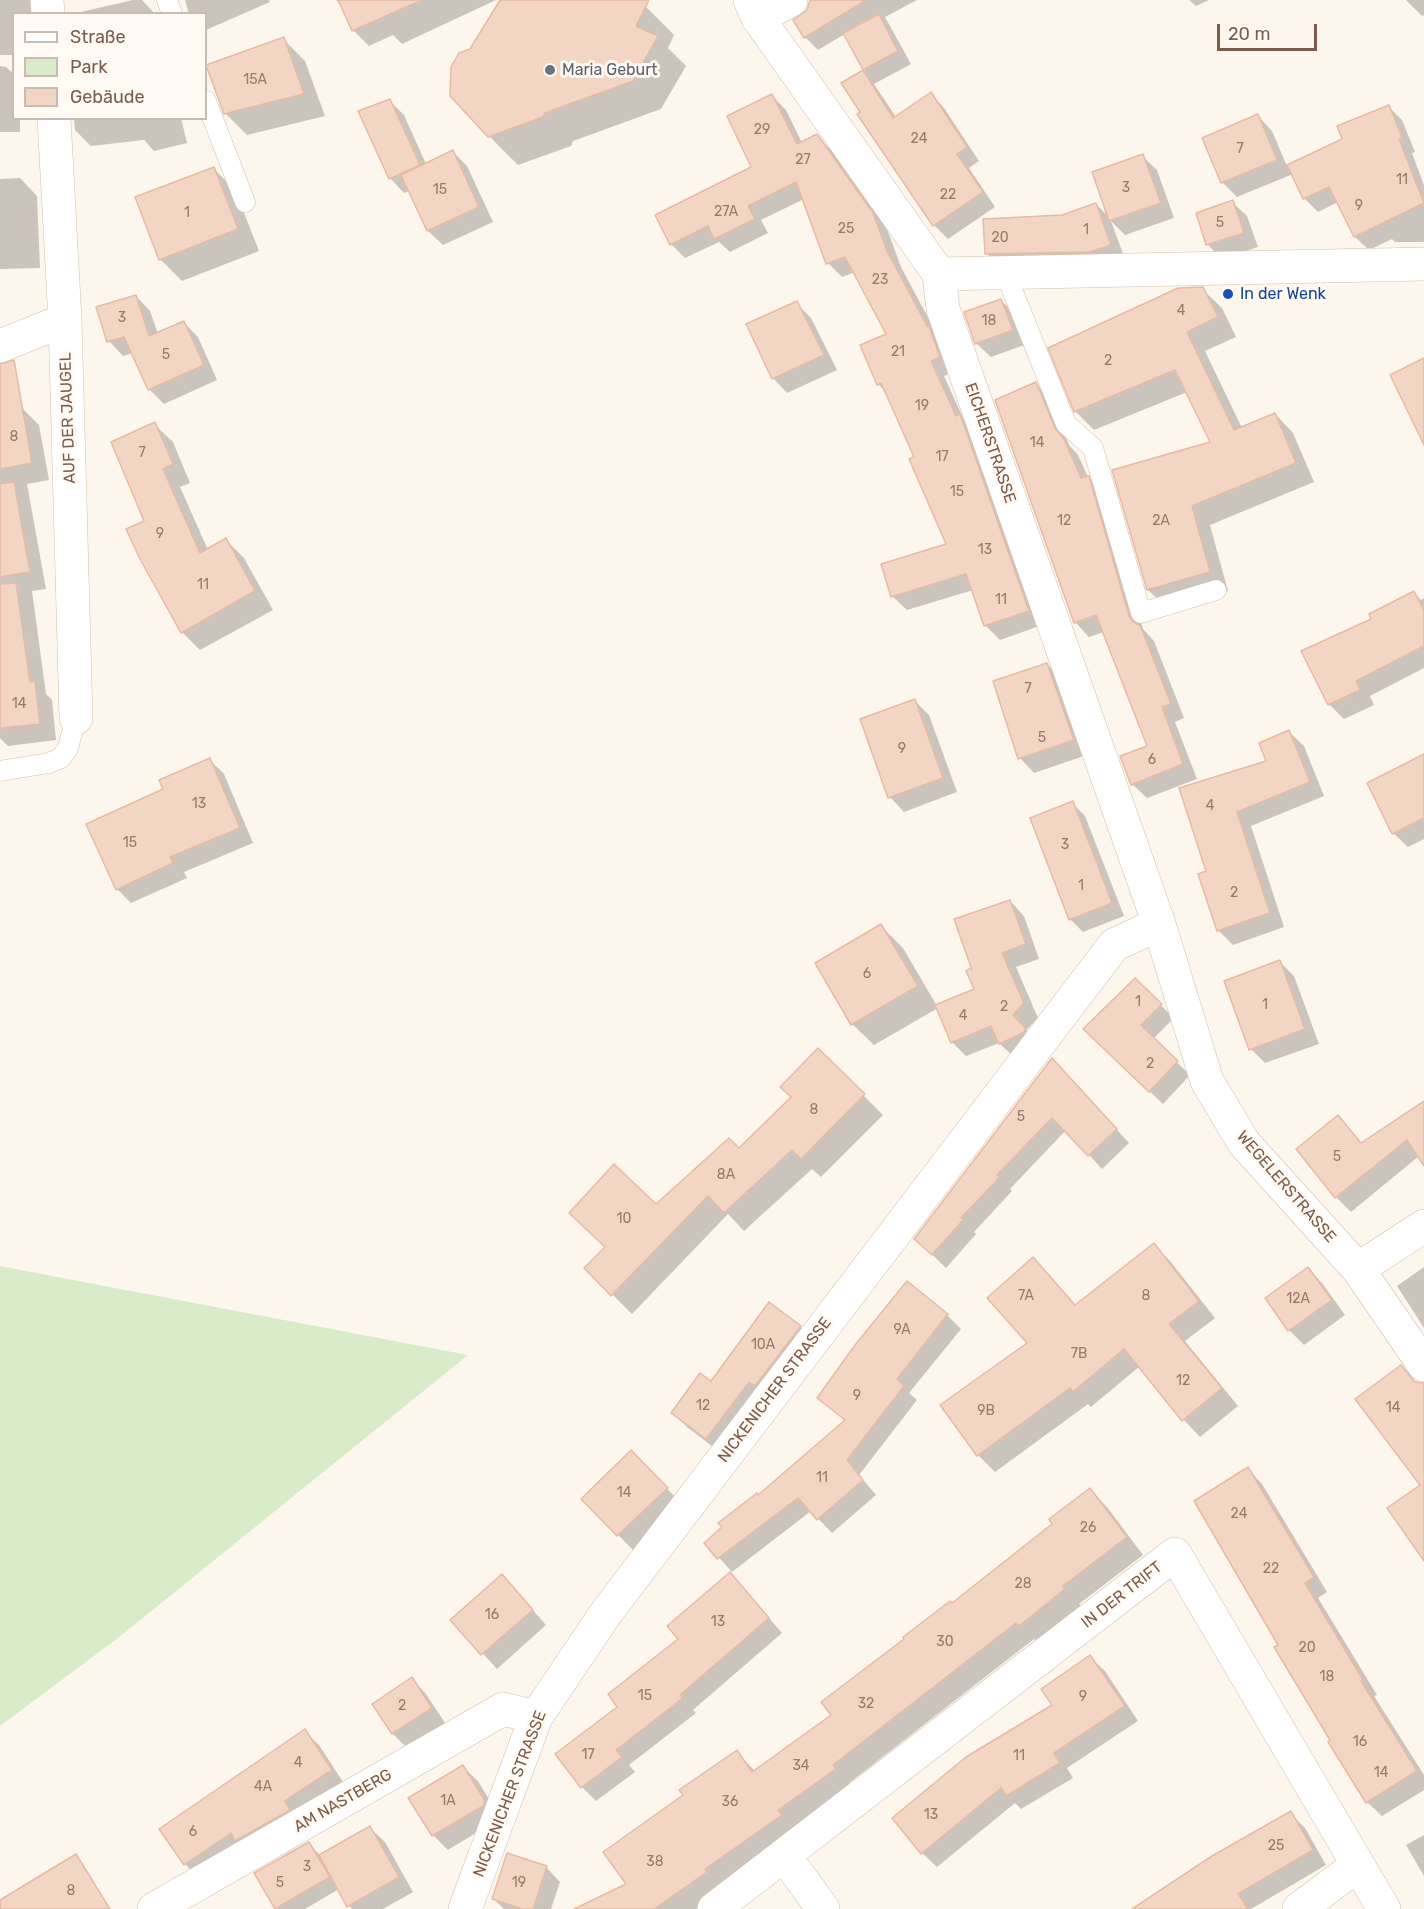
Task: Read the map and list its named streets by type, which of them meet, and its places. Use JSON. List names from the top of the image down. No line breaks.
{"streets":{"street":["AUF DER JAUGEL","EICHERSTRASSE","WEGELERSTRASSE","NICKENICHER STRASSE","IN DER TRIFT","AM NASTBERG"]},"crossings":[["EICHERSTRASSE","WEGELERSTRASSE"],["EICHERSTRASSE","NICKENICHER STRASSE"],["WEGELERSTRASSE","NICKENICHER STRASSE"],["NICKENICHER STRASSE","AM NASTBERG"]],"places":["Maria Geburt","In der Wenk"],"house_numbers":["15A","29","24","7","27","11","3","15","22","9","27A","1","5","25","1","20","23","4","3","18","21","5","2","19","8","14","7","17","15","12","2A","9","13","11","11","7","14","5","9","6","13","4","15","3","1","2","6","1","1","2","4","2","8","5","5","8A","10","7A","8","12A","9A","10A","7B","12","9","12","14","9B","11","14","24","26","22","28","16","13","30","20","18","15","9","32","2","16","17","11","4","34","14","4A","1A","36","13","6","25","38","3","5","19","8"],"legend":["Straße","Park","Gebäude"],"scale_bar":"20 m"}
